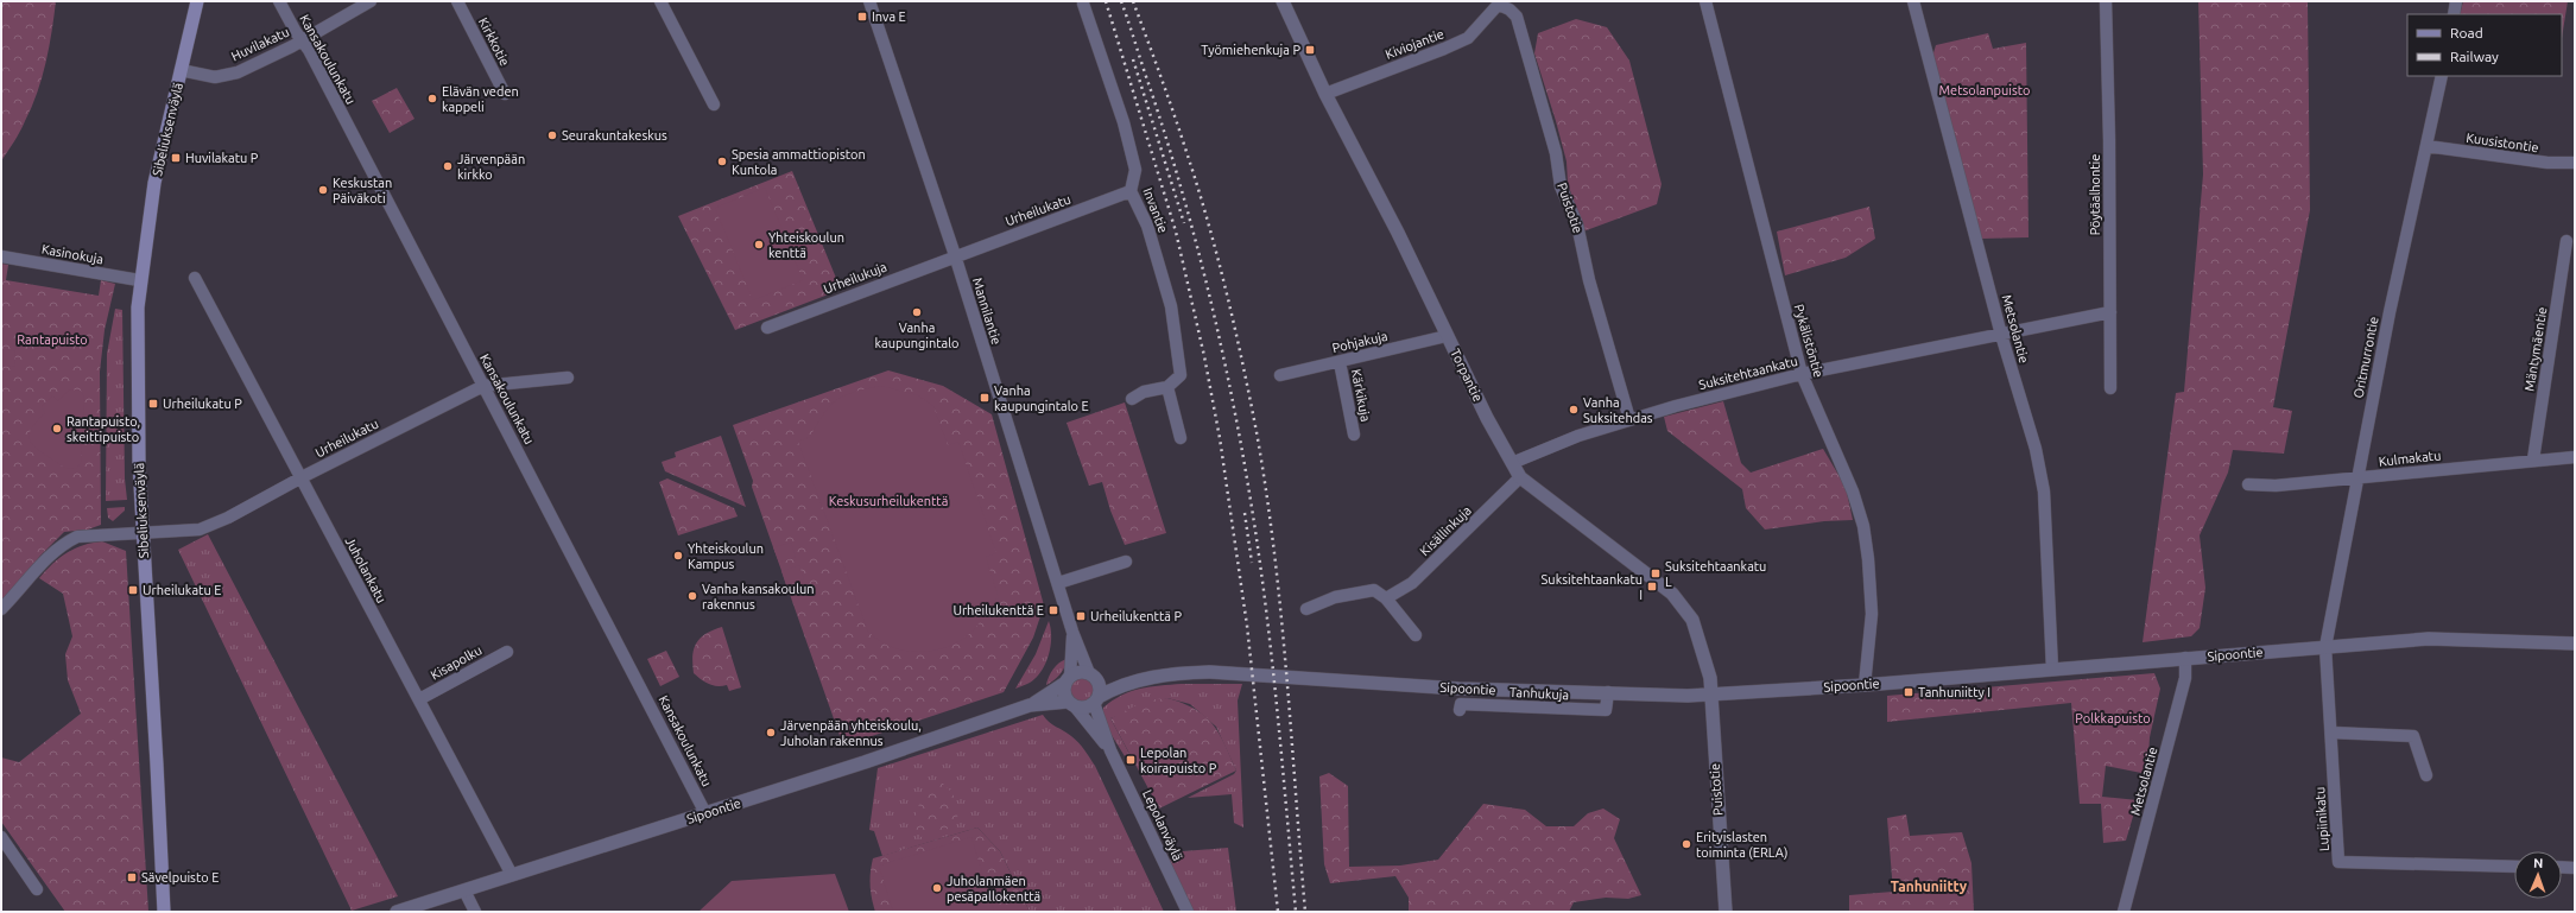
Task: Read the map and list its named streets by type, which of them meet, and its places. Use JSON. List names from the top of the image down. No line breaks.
{"streets":{"main road":["Sibeliuksenväylä"],"street":["Kirkkotie","Huvilakatu","Kiviojantie","Kansakoulunkatu","Kuusistontie","Pöytäalhontie","Puistotie","Urheilukatu","Invantie","Kasinokuja","Urheilukuja","Mannilantie","Metsolantie","Pykälistöntie","Pohjakuja","Mäntymäentie","Oritmurrontie","Suksitehtaankatu","Torpantie","Kärkikuja","Kulmakatu","Kisällinkuja","Juholankatu","Sipoontie","Kisapolku","Tanhukuja","Lupiinikatu","Lepolanväylä"]},"crossings":[["Huvilakatu","Kansakoulunkatu"],["Huvilakatu","Sibeliuksenväylä"],["Kiviojantie","Puistotie"],["Kiviojantie","Torpantie"],["Kansakoulunkatu","Urheilukatu"],["Kansakoulunkatu","Sipoontie"],["Sibeliuksenväylä","Urheilukatu"],["Sibeliuksenväylä","Kasinokuja"],["Kuusistontie","Oritmurrontie"],["Pöytäalhontie","Suksitehtaankatu"],["Puistotie","Suksitehtaankatu"],["Puistotie","Torpantie"],["Puistotie","Sipoontie"],["Urheilukatu","Invantie"],["Urheilukatu","Urheilukuja"],["Urheilukatu","Mannilantie"],["Urheilukatu","Juholankatu"],["Urheilukuja","Mannilantie"],["Mannilantie","Sipoontie"],["Mannilantie","Lepolanväylä"],["Metsolantie","Suksitehtaankatu"],["Metsolantie","Sipoontie"],["Pykälistöntie","Suksitehtaankatu"],["Pykälistöntie","Sipoontie"],["Pohjakuja","Torpantie"],["Pohjakuja","Kärkikuja"],["Mäntymäentie","Kulmakatu"],["Oritmurrontie","Kulmakatu"],["Oritmurrontie","Sipoontie"],["Oritmurrontie","Lupiinikatu"],["Suksitehtaankatu","Torpantie"],["Torpantie","Kisällinkuja"],["Torpantie","Sipoontie"],["Juholankatu","Sipoontie"],["Juholankatu","Kisapolku"],["Sipoontie","Tanhukuja"],["Sipoontie","Lupiinikatu"],["Sipoontie","Lepolanväylä"]],"districts":["Tanhuniitty"],"parks":["Metsolanpuisto","Rantapuisto","Keskusurheilukenttä","Polkkapuisto"],"places":{"transit":["Inva E","Työmiehenkuja P","Huvilakatu P","Vanha kaupungintalo E","Urheilukatu P","Suksitehtaankatu L","Suksitehtaankatu I","Urheilukatu E","Urheilukenttä E","Urheilukenttä P","Tanhuniitty I","Lepolan koirapuisto P","Sävelpuisto E"],"other":["Elävän veden kappeli","Seurakuntakeskus","Spesia ammattiopiston Kuntola","Järvenpään kirkko","Keskustan Päiväkoti","Yhteiskoulun kenttä","Vanha kaupungintalo","Vanha Suksitehdas","Rantapuisto, skeittipuisto","Yhteiskoulun Kampus","Vanha kansakoulun rakennus","Järvenpään yhteiskoulu, Juholan rakennus","Erityislasten toiminta (ERLA)","Juholanmäen pesäpallokenttä"]},"legend":["Road","Railway"],"north":"top"}
